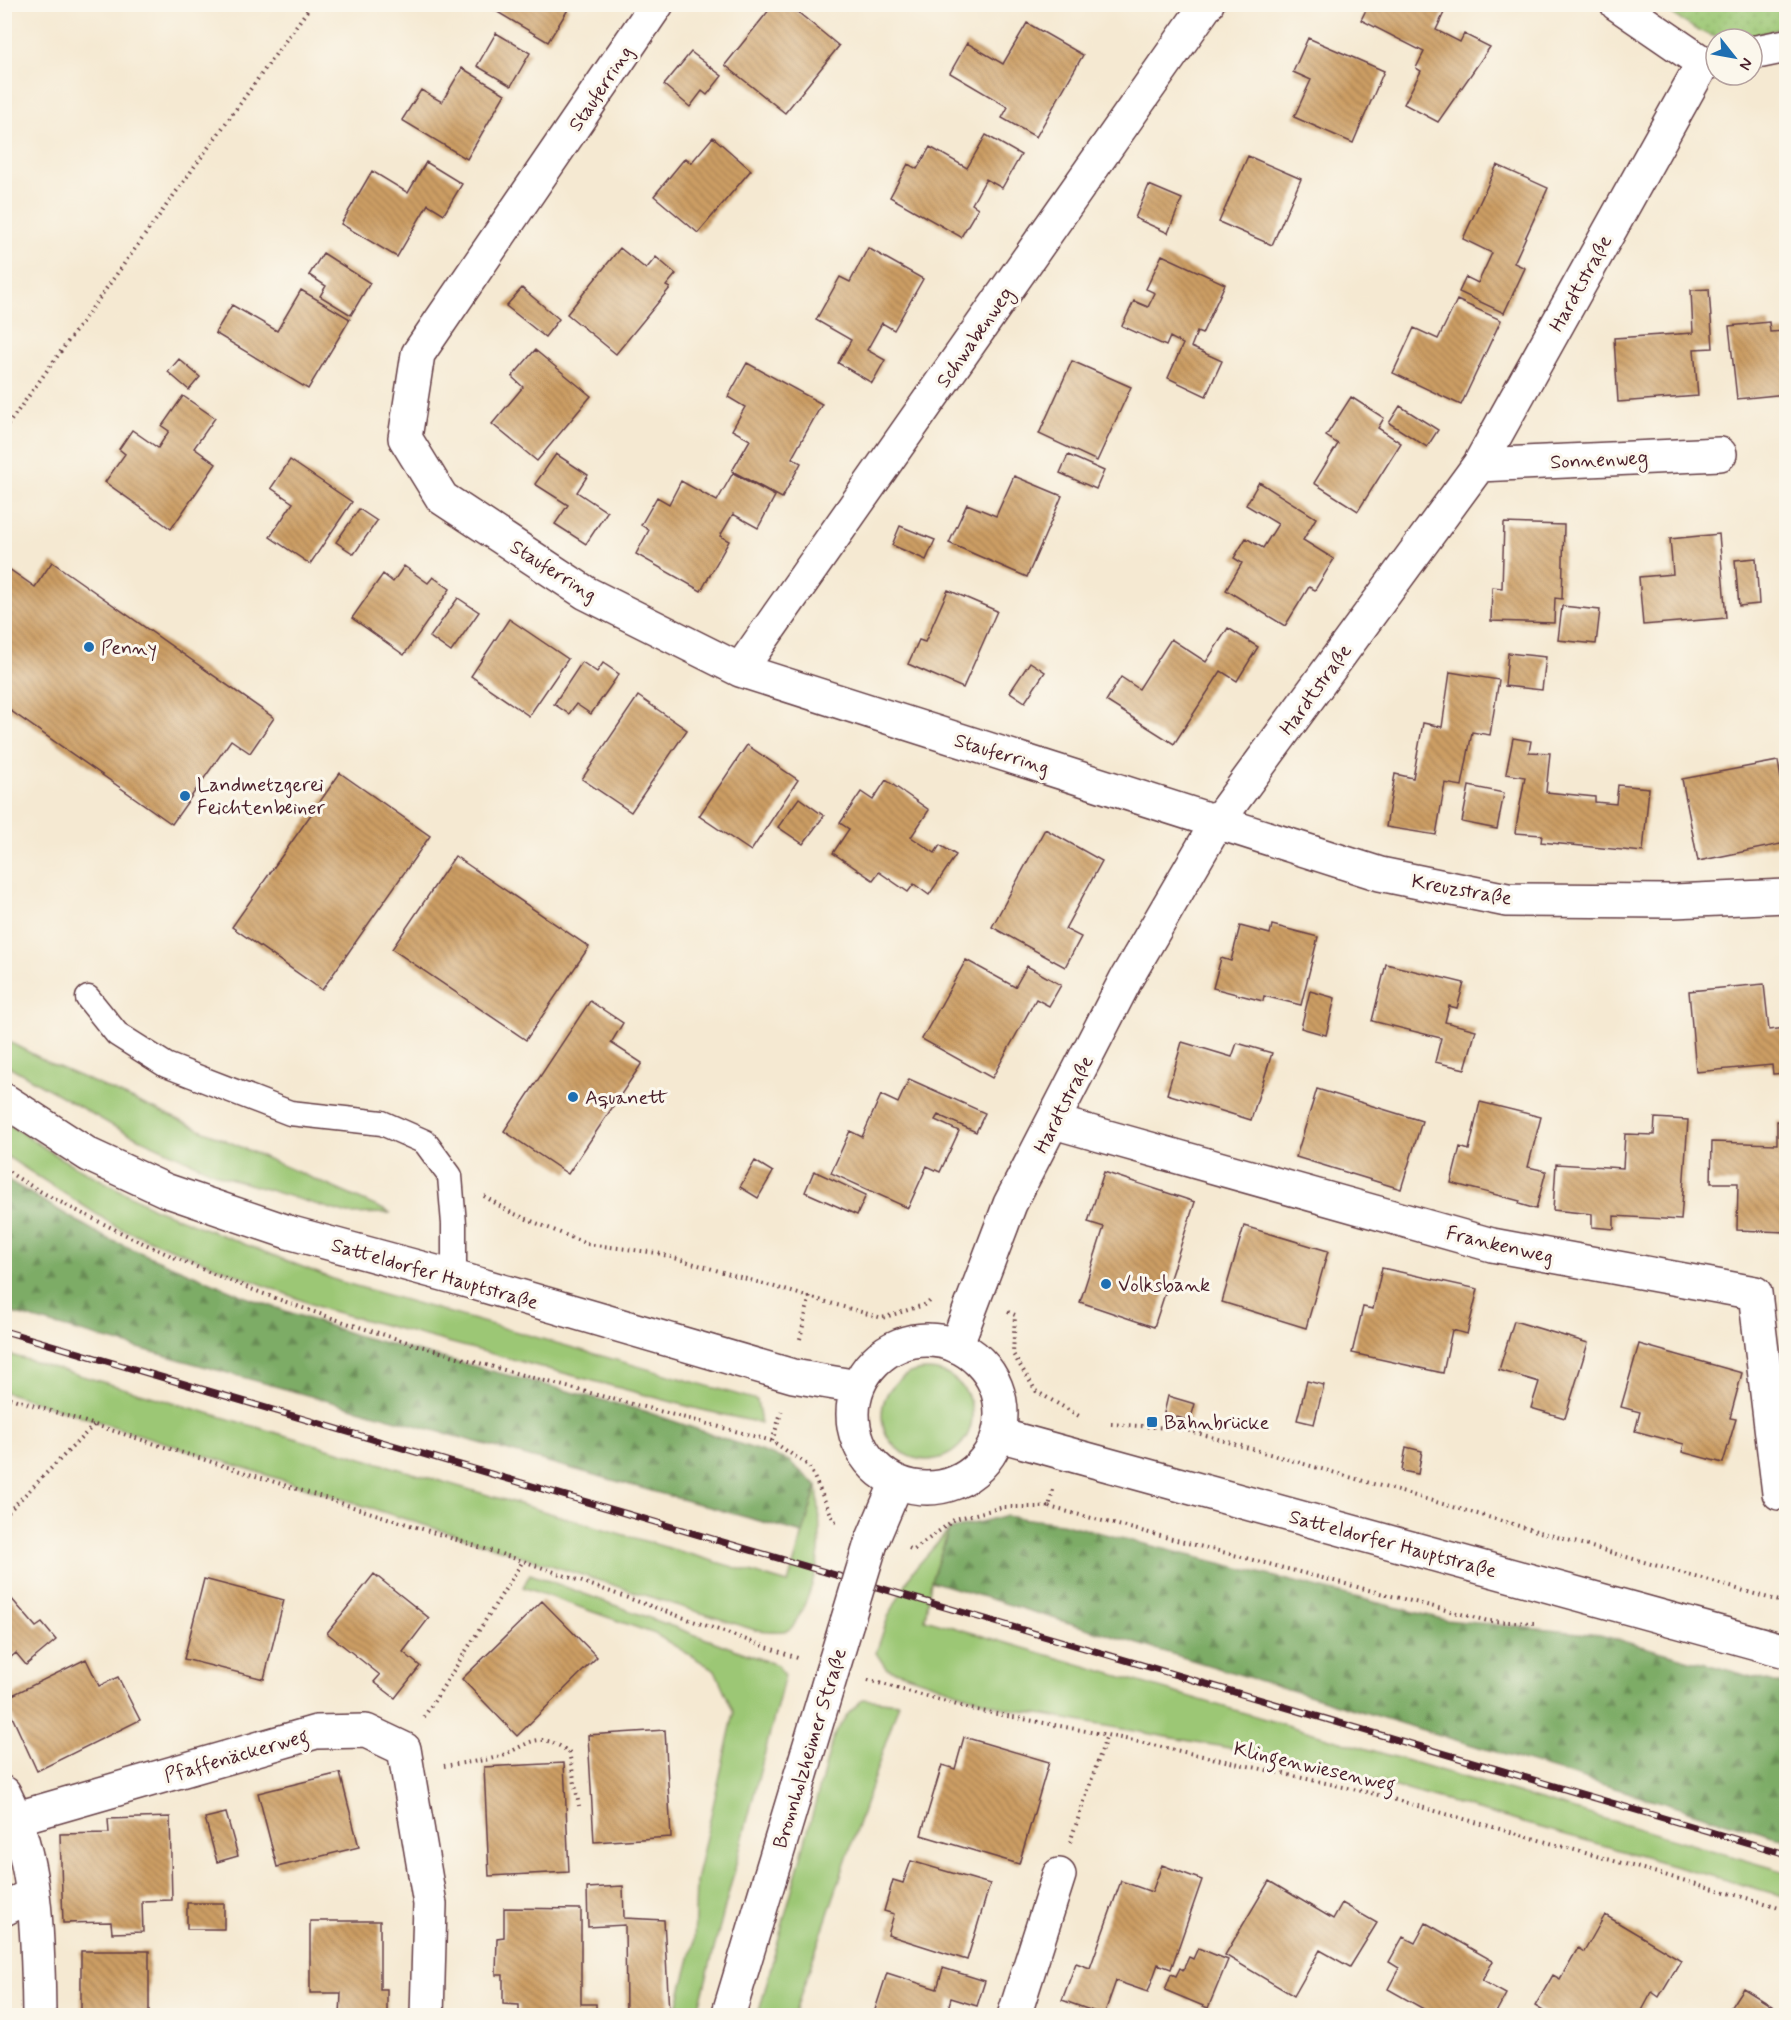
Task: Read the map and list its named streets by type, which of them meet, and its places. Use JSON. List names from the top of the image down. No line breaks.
{"streets":{"street":["Stauferring","Hardtstraße","Schwabenweg","Sonnenweg","Kreuzstraße","Frankenweg","Satteldorfer Hauptstraße","Bronnholzheimer Straße","Pfaffenäckerweg"],"path":["Klingenwiesenweg"]},"crossings":[["Stauferring","Hardtstraße"],["Stauferring","Schwabenweg"],["Stauferring","Kreuzstraße"],["Hardtstraße","Sonnenweg"],["Hardtstraße","Kreuzstraße"],["Hardtstraße","Frankenweg"],["Hardtstraße","Satteldorfer Hauptstraße"],["Hardtstraße","Bronnholzheimer Straße"],["Satteldorfer Hauptstraße","Bronnholzheimer Straße"],["Bronnholzheimer Straße","Klingenwiesenweg"]],"places":{"other":["Penny","Landmetzgerei Feichtenbeiner","Aquanett","Volksbank"],"transit":["Bahnbrücke"]},"north":"bottom right"}
